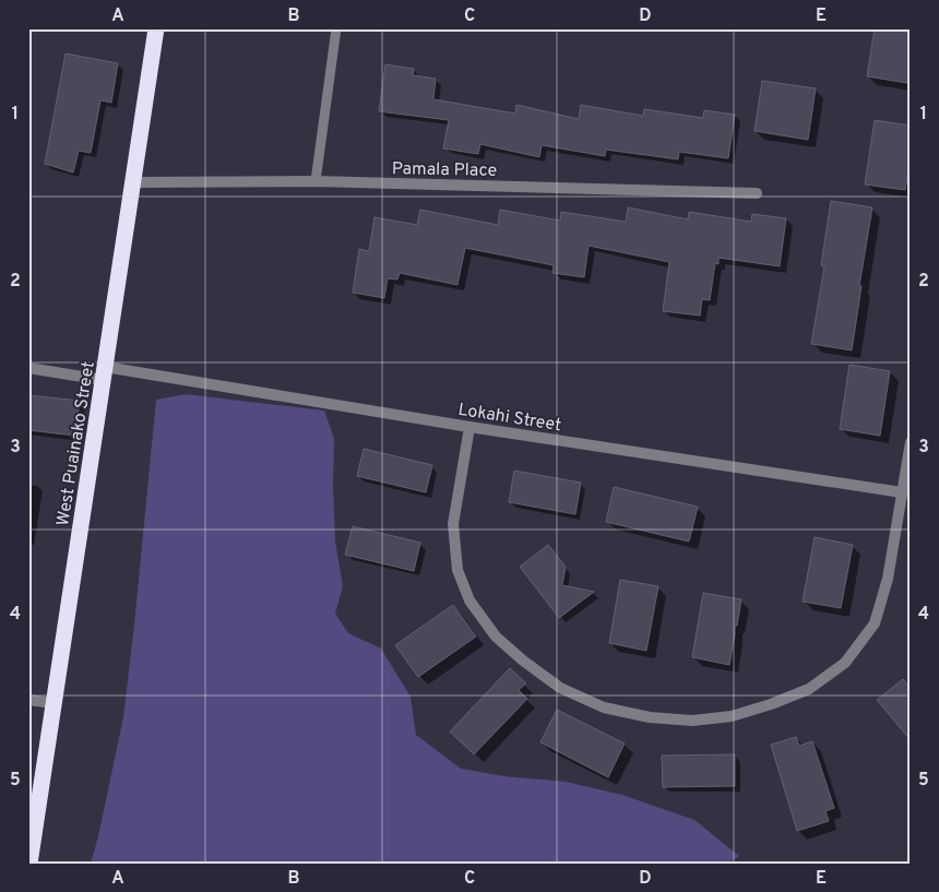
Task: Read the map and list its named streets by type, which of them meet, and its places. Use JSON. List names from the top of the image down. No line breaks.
{"streets":{"highway":["West Puainako Street"],"street":["Pamala Place","Lokahi Street"]},"crossings":[["Pamala Place","West Puainako Street"],["Lokahi Street","West Puainako Street"]],"grid":{"columns":["A","B","C","D","E"],"rows":["1","2","3","4","5"]}}
